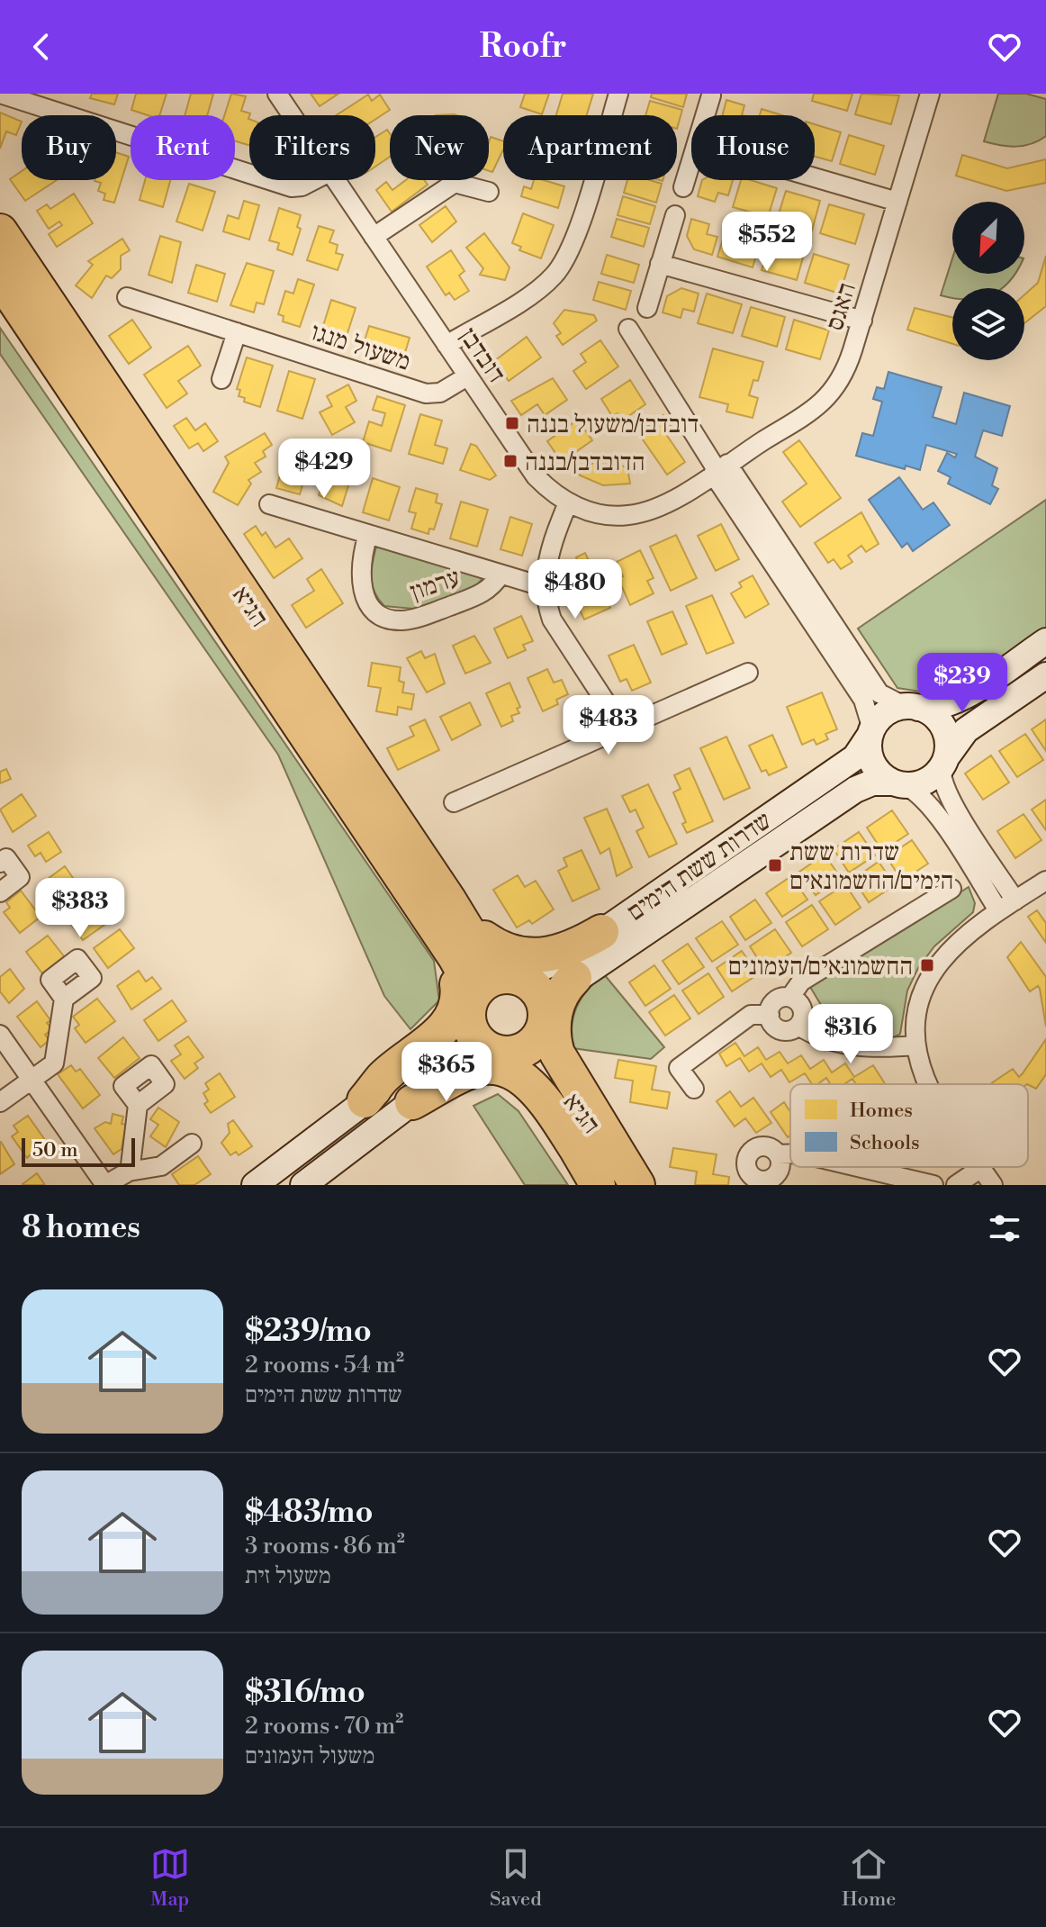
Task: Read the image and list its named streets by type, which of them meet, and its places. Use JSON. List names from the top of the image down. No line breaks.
{"streets":{"highway":["הגיא"],"street":["האגס","משעול מנגו","דובדבן","ערמון","שדרות ששת הימים"]},"crossings":[["האגס","דובדבן"],["משעול מנגו","דובדבן"],["הגיא","שדרות ששת הימים"]],"places":{"transit":["דובדבן/משעול בננה","הדובדבן/בננה","שדרות ששת הימים/החשמונאים","החשמונאים/העמונים"]},"legend":["Homes","Schools"],"scale_bar":"50 m","north":"bottom left","page":{"header":"Roofr","chip":["Buy","Rent","Filters","New","Apartment","House"],"price":["$552","$429","$480","$239","$483","$383","$316","$365"],"scale":"50 m","heading":"8 homes","list":[{"name":"$239/mo","note":"2 rooms · 54 m² · שדרות ששת הימים"},{"name":"$483/mo","note":"3 rooms · 86 m² · משעול זית"},{"name":"$316/mo","note":"2 rooms · 70 m² · משעול העמונים"}],"tabs":["Map","Saved","Home"]}}
